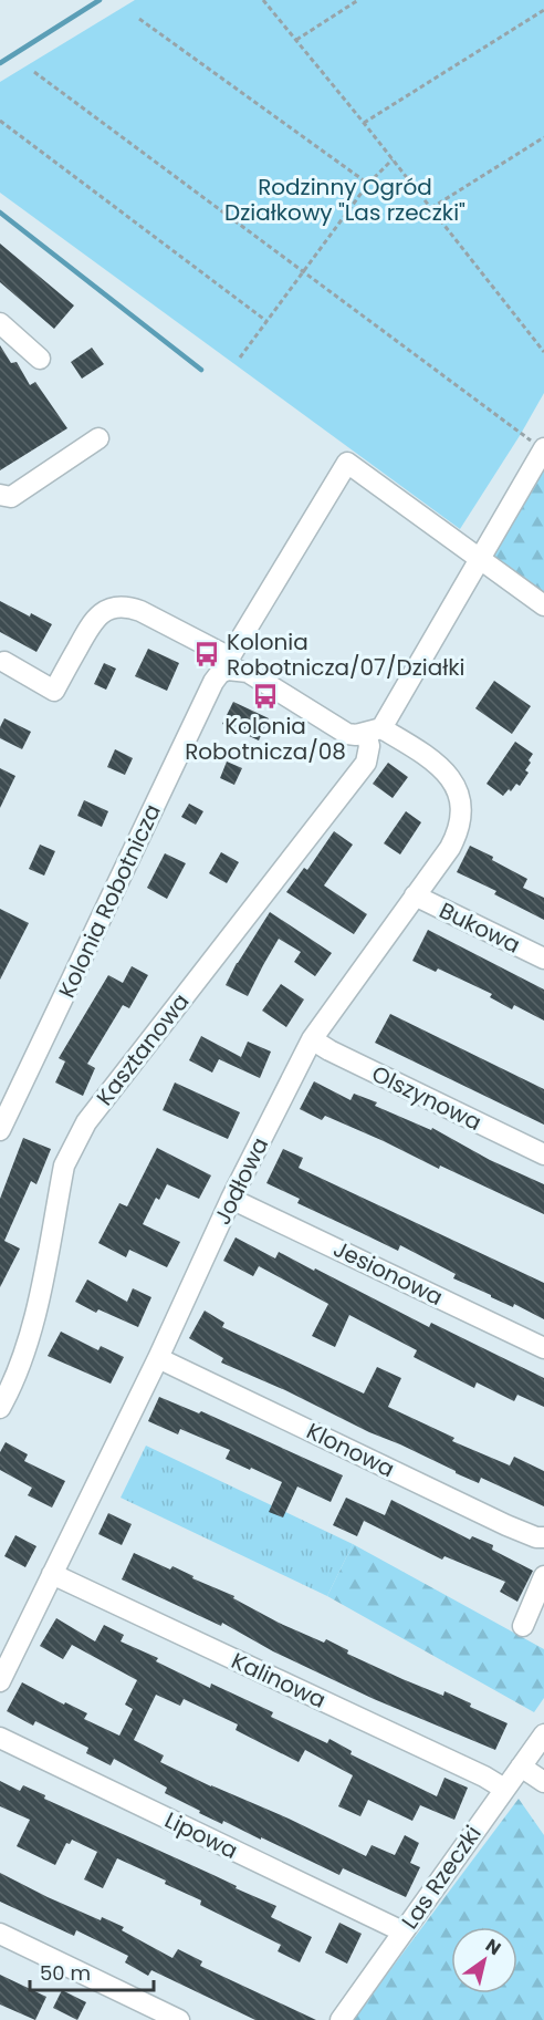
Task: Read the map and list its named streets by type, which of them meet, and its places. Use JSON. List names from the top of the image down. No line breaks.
{"streets":{"street":["Kolonia Robotnicza","Bukowa","Kasztanowa","Olszynowa","Jodłowa","Jesionowa","Klonowa","Kalinowa","Lipowa","Las Rzeczki"]},"crossings":[["Kolonia Robotnicza","Kasztanowa"],["Bukowa","Jodłowa"],["Kasztanowa","Jodłowa"],["Olszynowa","Jodłowa"],["Jodłowa","Jesionowa"],["Jodłowa","Klonowa"],["Jodłowa","Kalinowa"],["Kalinowa","Las Rzeczki"],["Lipowa","Las Rzeczki"]],"parks":["Rodzinny Ogród Działkowy \"Las rzeczki\""],"places":{"bus stop":["Kolonia Robotnicza/07/Działki","Kolonia Robotnicza/08"]},"scale_bar":"50 m","north":"top right"}
